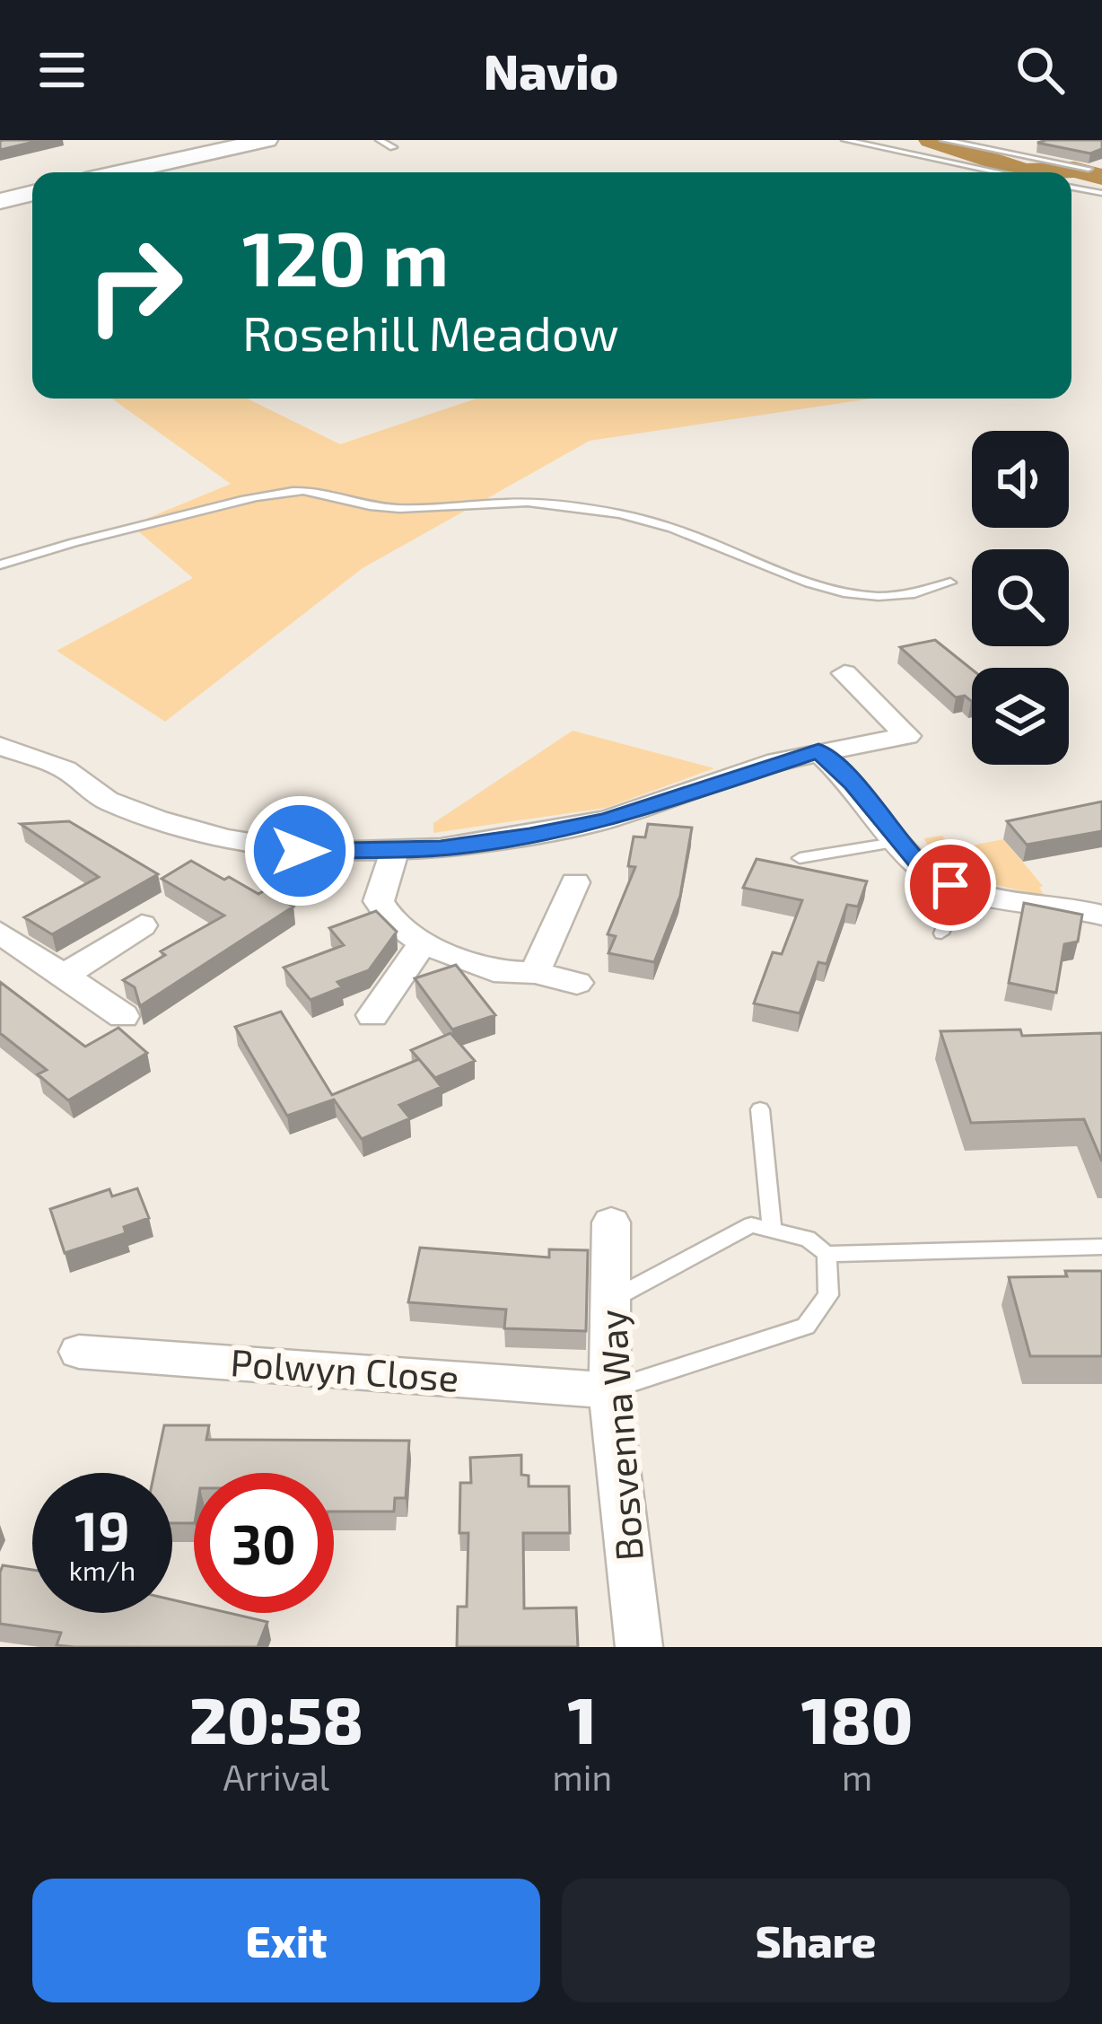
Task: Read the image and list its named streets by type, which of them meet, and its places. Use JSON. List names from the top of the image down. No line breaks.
{"streets":{"street":["Polwyn Close","Bosvenna Way"]},"crossings":[["Polwyn Close","Bosvenna Way"]],"page":{"header":"Navio","turn":["120 m","Rosehill Meadow"],"speed":"19 km/h","limit":"30","eta":["20:58","Arrival","1","min","180","m"],"buttons":["Exit","Share"]}}
